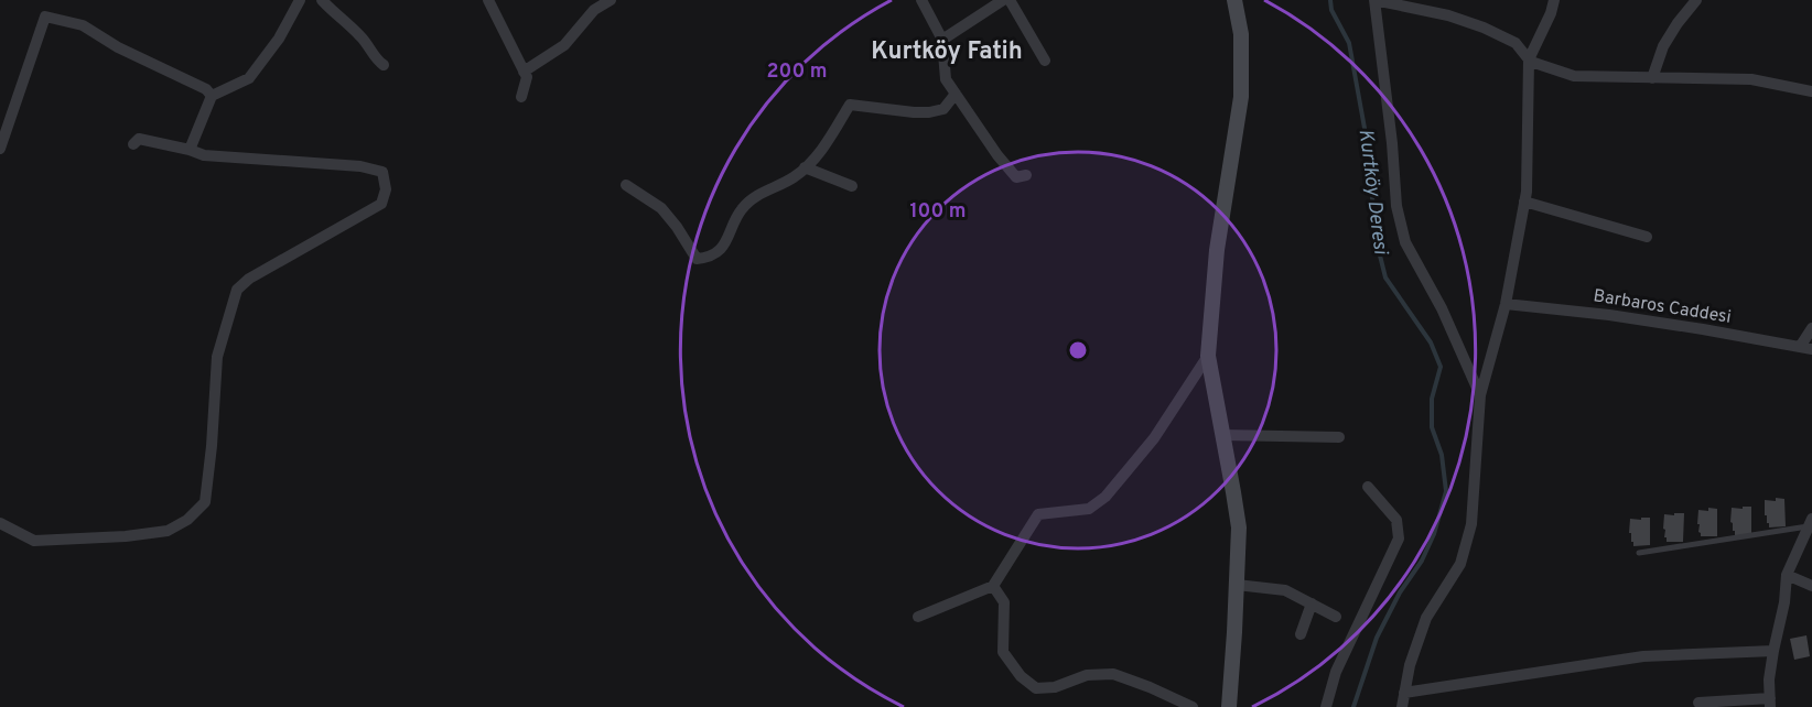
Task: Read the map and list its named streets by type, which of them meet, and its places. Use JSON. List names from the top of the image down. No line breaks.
{"streets":{"street":["Barbaros Caddesi"]},"districts":["Kurtköy Fatih"],"water":["Kurtköy Deresi"],"rings":["200 m","100 m"]}
